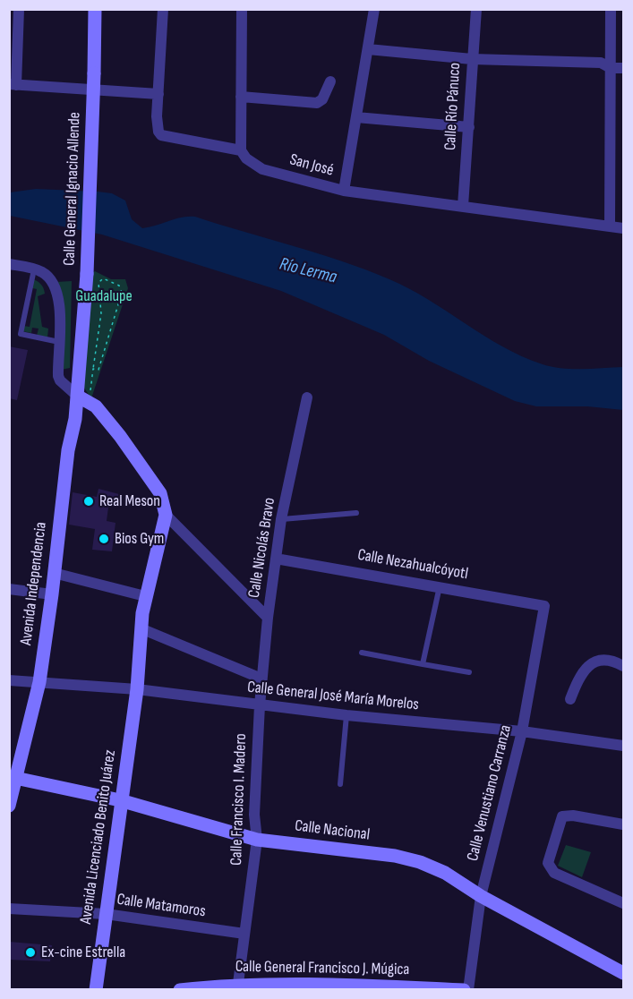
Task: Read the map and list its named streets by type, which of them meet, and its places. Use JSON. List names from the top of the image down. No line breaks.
{"streets":{"street":["Calle Río Pánuco","San José","Calle General Ignacio Allende","Calle Nicolás Bravo","Calle Nezahualcóyotl","Avenida Independencia","Calle General José María Morelos","Calle Venustiano Carranza","Calle Francisco I. Madero","Calle Nacional","Avenida Licenciado Benito Juárez","Calle Matamoros","Calle General Francisco J. Múgica"]},"crossings":[["Calle Río Pánuco","San José"],["Calle General Ignacio Allende","Avenida Independencia"],["Calle Nicolás Bravo","Calle Nezahualcóyotl"],["Calle Nicolás Bravo","Calle General José María Morelos"],["Calle Nicolás Bravo","Calle Francisco I. Madero"],["Calle Nezahualcóyotl","Calle Venustiano Carranza"],["Avenida Independencia","Calle General José María Morelos"],["Avenida Independencia","Calle Nacional"],["Calle General José María Morelos","Calle Venustiano Carranza"],["Calle General José María Morelos","Calle Francisco I. Madero"],["Calle General José María Morelos","Avenida Licenciado Benito Juárez"],["Calle Venustiano Carranza","Calle Nacional"],["Calle Francisco I. Madero","Calle Nacional"],["Calle Francisco I. Madero","Calle Matamoros"],["Calle Francisco I. Madero","Calle General Francisco J. Múgica"],["Calle Nacional","Avenida Licenciado Benito Juárez"],["Avenida Licenciado Benito Juárez","Calle Matamoros"]],"water":["Río Lerma"],"parks":["Guadalupe"],"places":["Real Meson","Bios Gym","Ex-cine Estrella"]}
